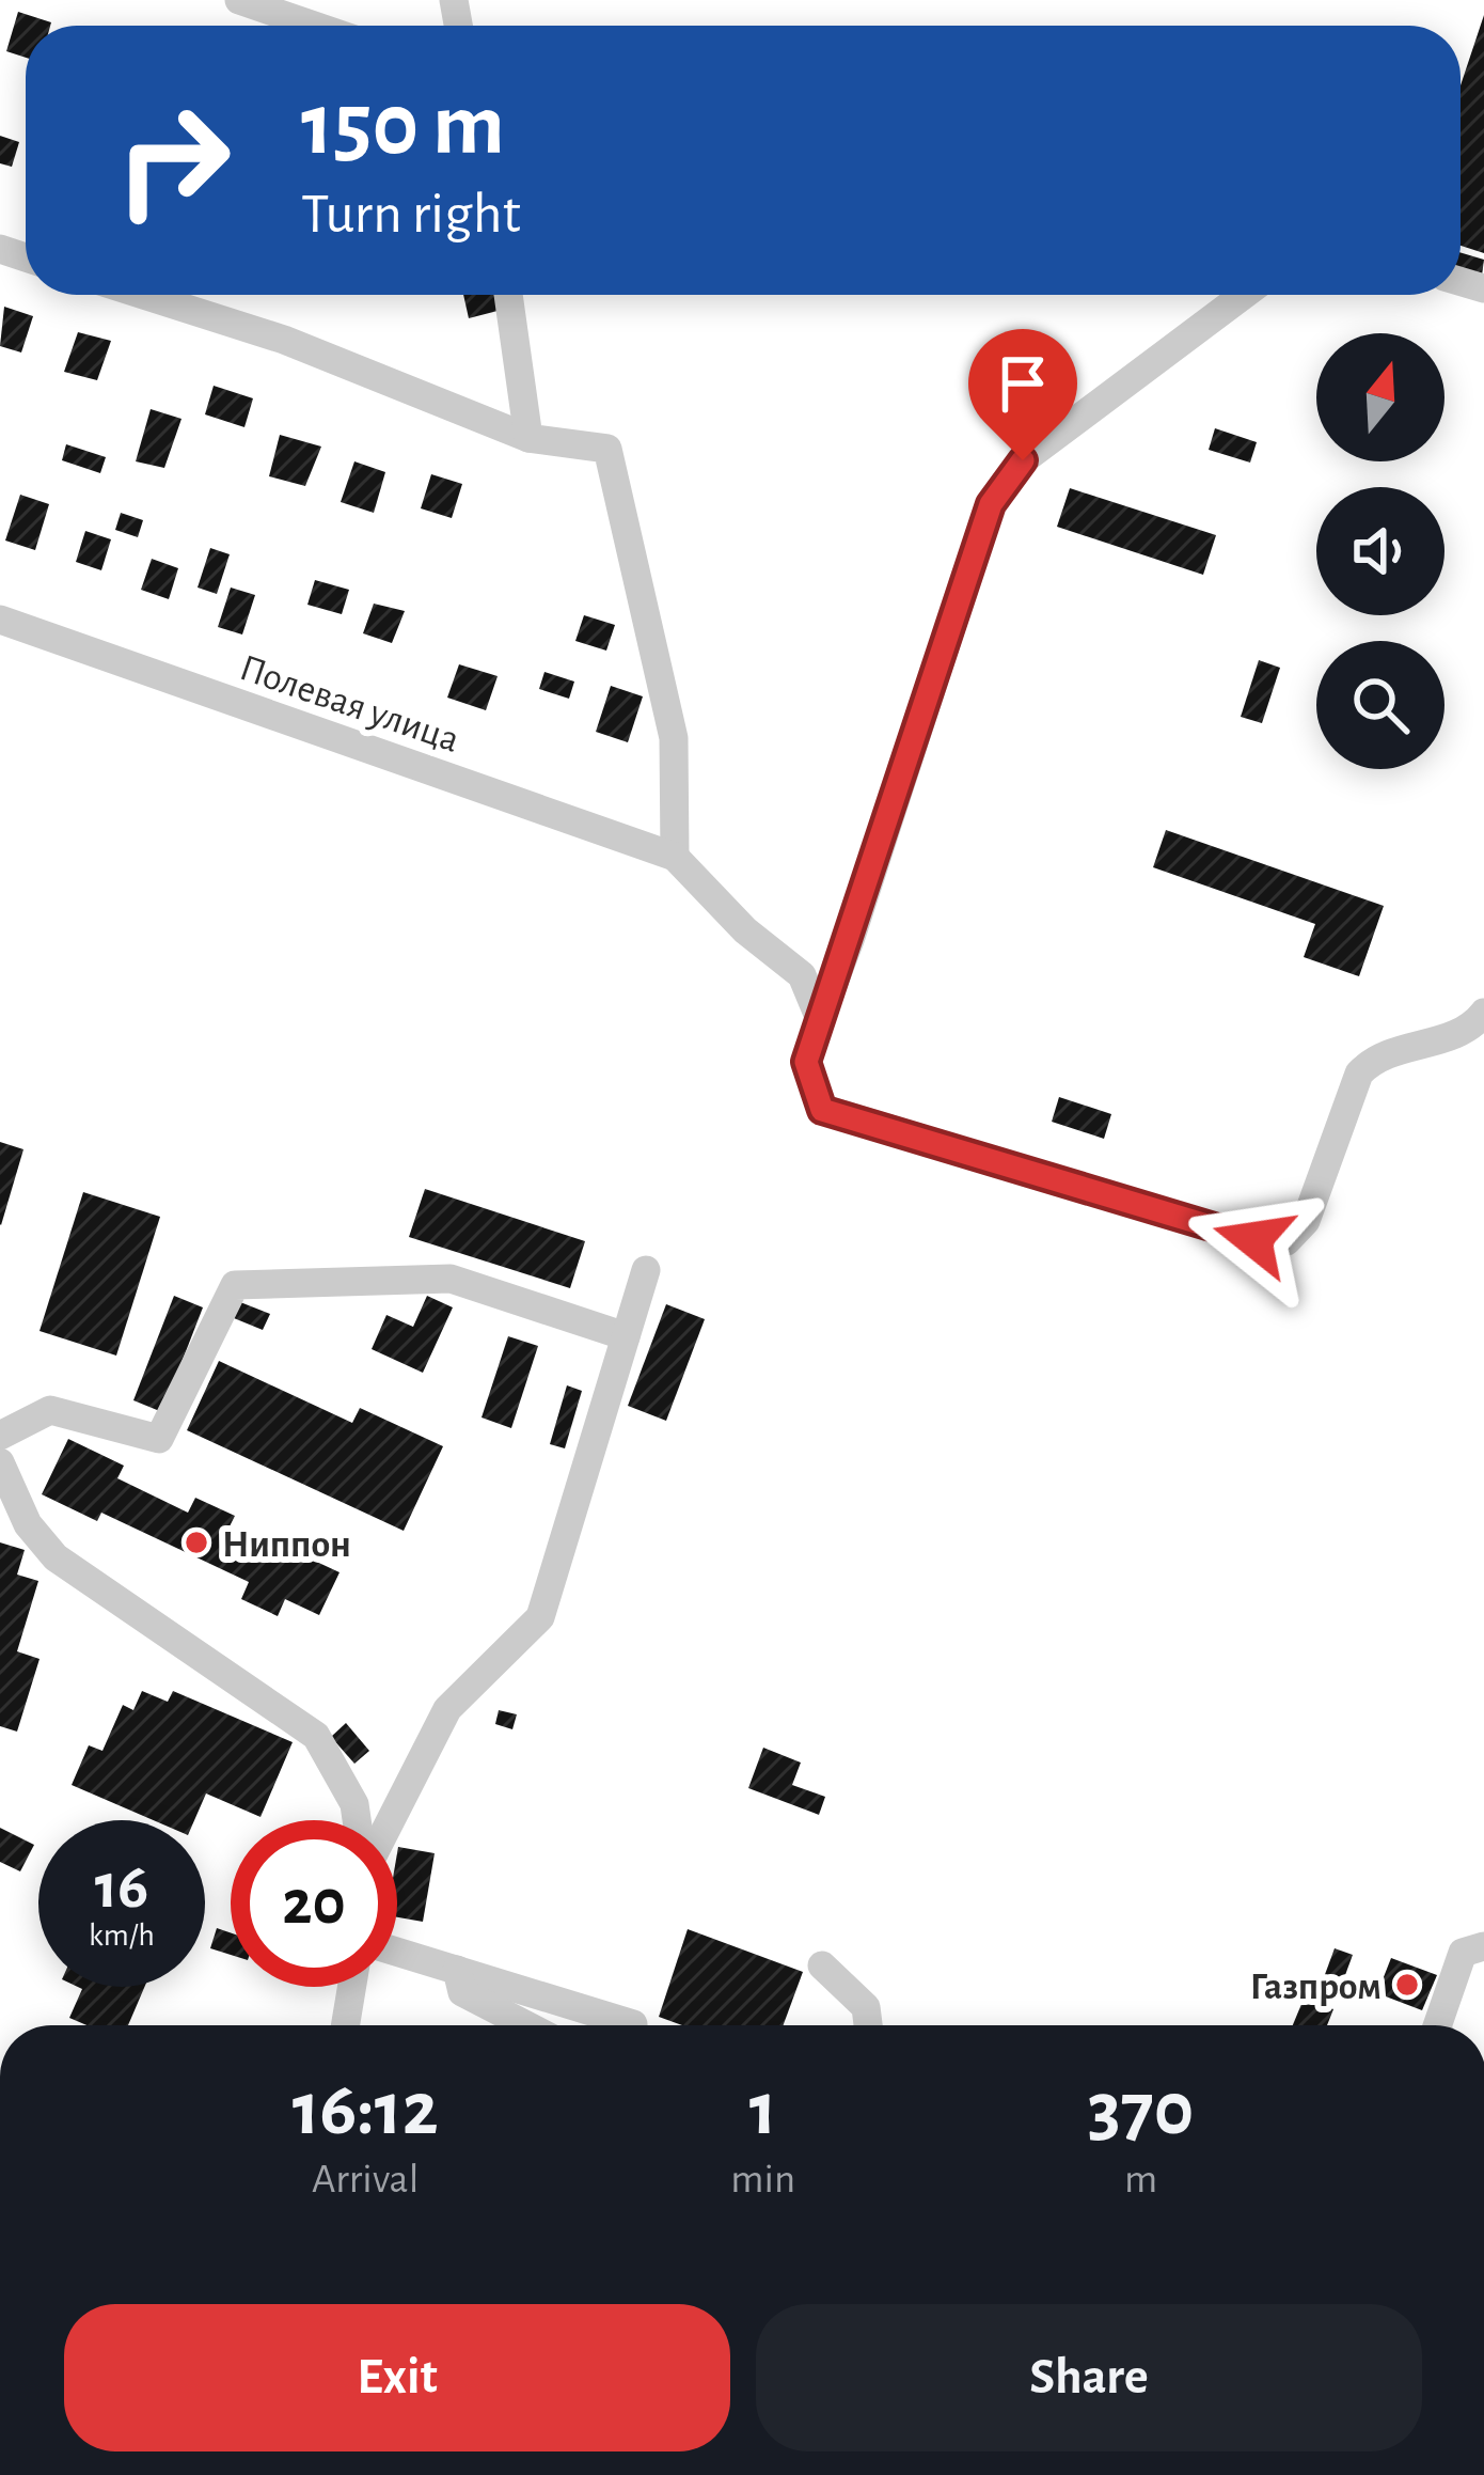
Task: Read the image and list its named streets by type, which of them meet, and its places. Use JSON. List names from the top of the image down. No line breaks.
{"streets":{"street":["Полевая улица"]},"places":["Ниппон","Газпром"],"north":"top","page":{"turn":["150 m","Turn right"],"speed":"16 km/h","limit":"20","eta":["16:12","Arrival","1","min","370","m"],"buttons":["Exit","Share"]}}
